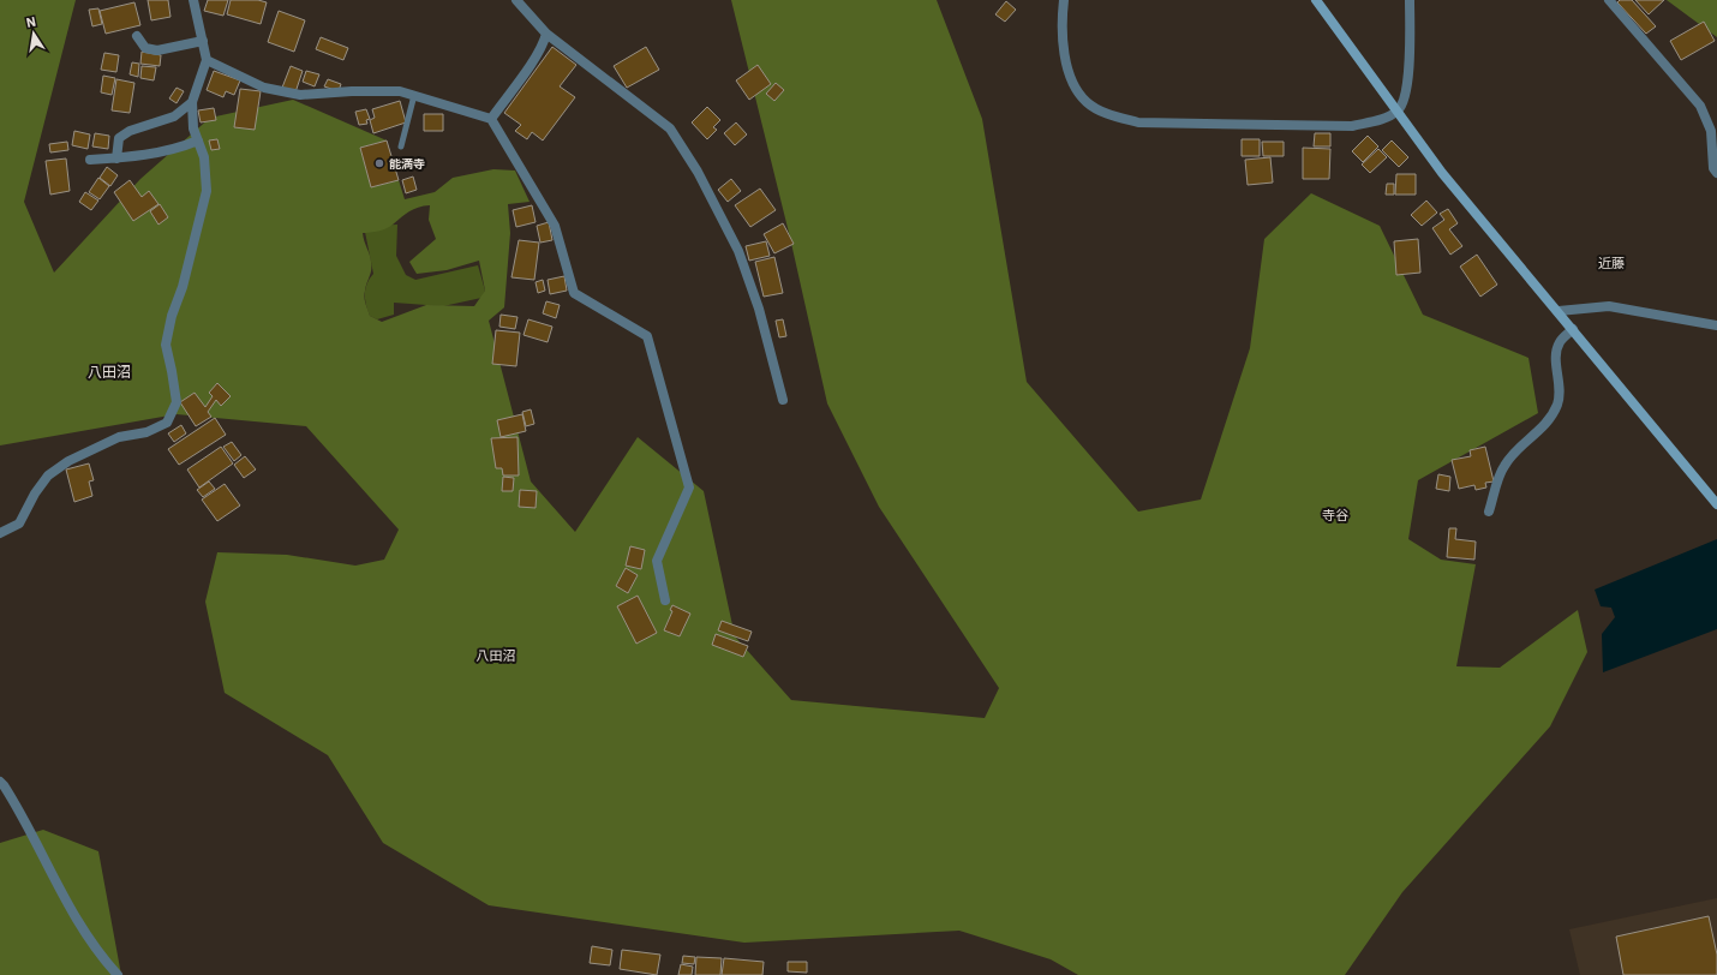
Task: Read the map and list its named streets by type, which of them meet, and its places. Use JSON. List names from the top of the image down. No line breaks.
{"districts":["近藤","八田沼","寺谷","八田沼"],"places":["能満寺"],"north":"top"}
